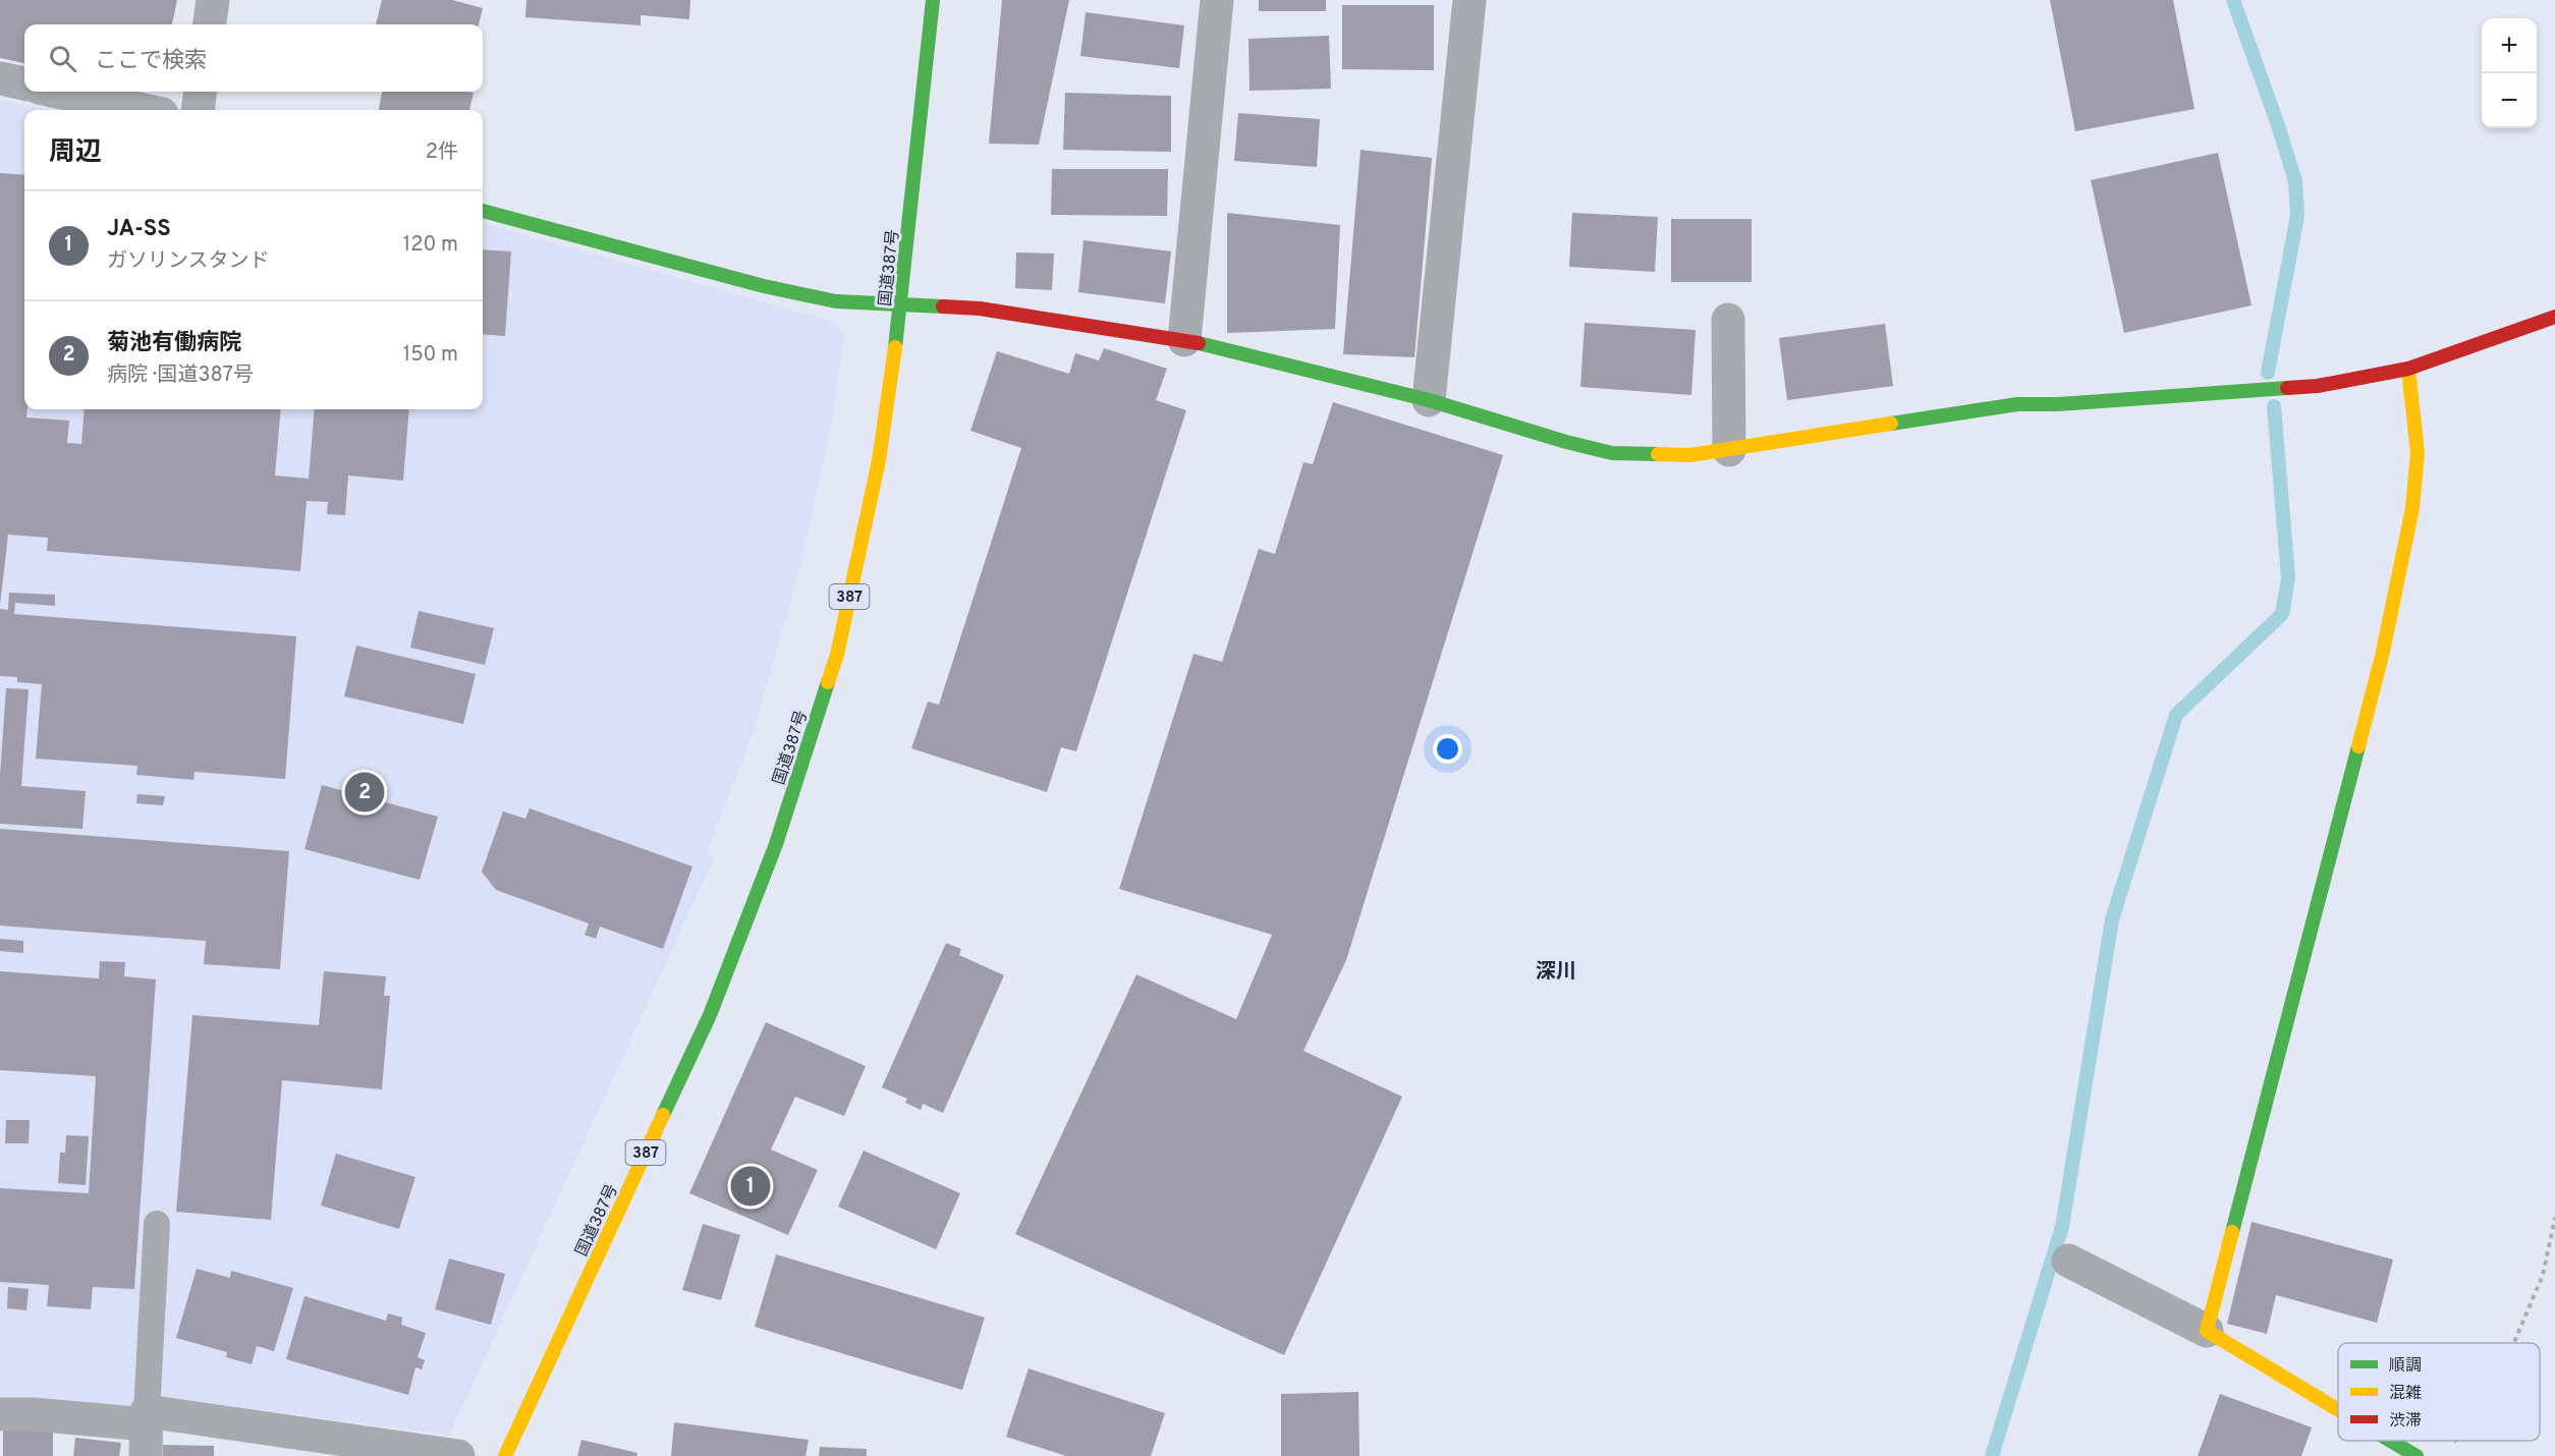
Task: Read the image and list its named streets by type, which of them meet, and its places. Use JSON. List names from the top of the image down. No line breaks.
{"streets":{"main road":["国道387号","387"]},"districts":["深川"],"legend":["順調","混雑","渋滞"],"page":{"map_buttons":["+","−"],"search":"ここで検索","heading":["周辺","2件"],"list":[{"mark":"1","name":"JA-SS","note":"ガソリンスタンド","value":"120 m"},{"mark":"2","name":"菊池有働病院","note":"病院 · 国道387号","value":"150 m"}],"pins":["2","1"]}}
